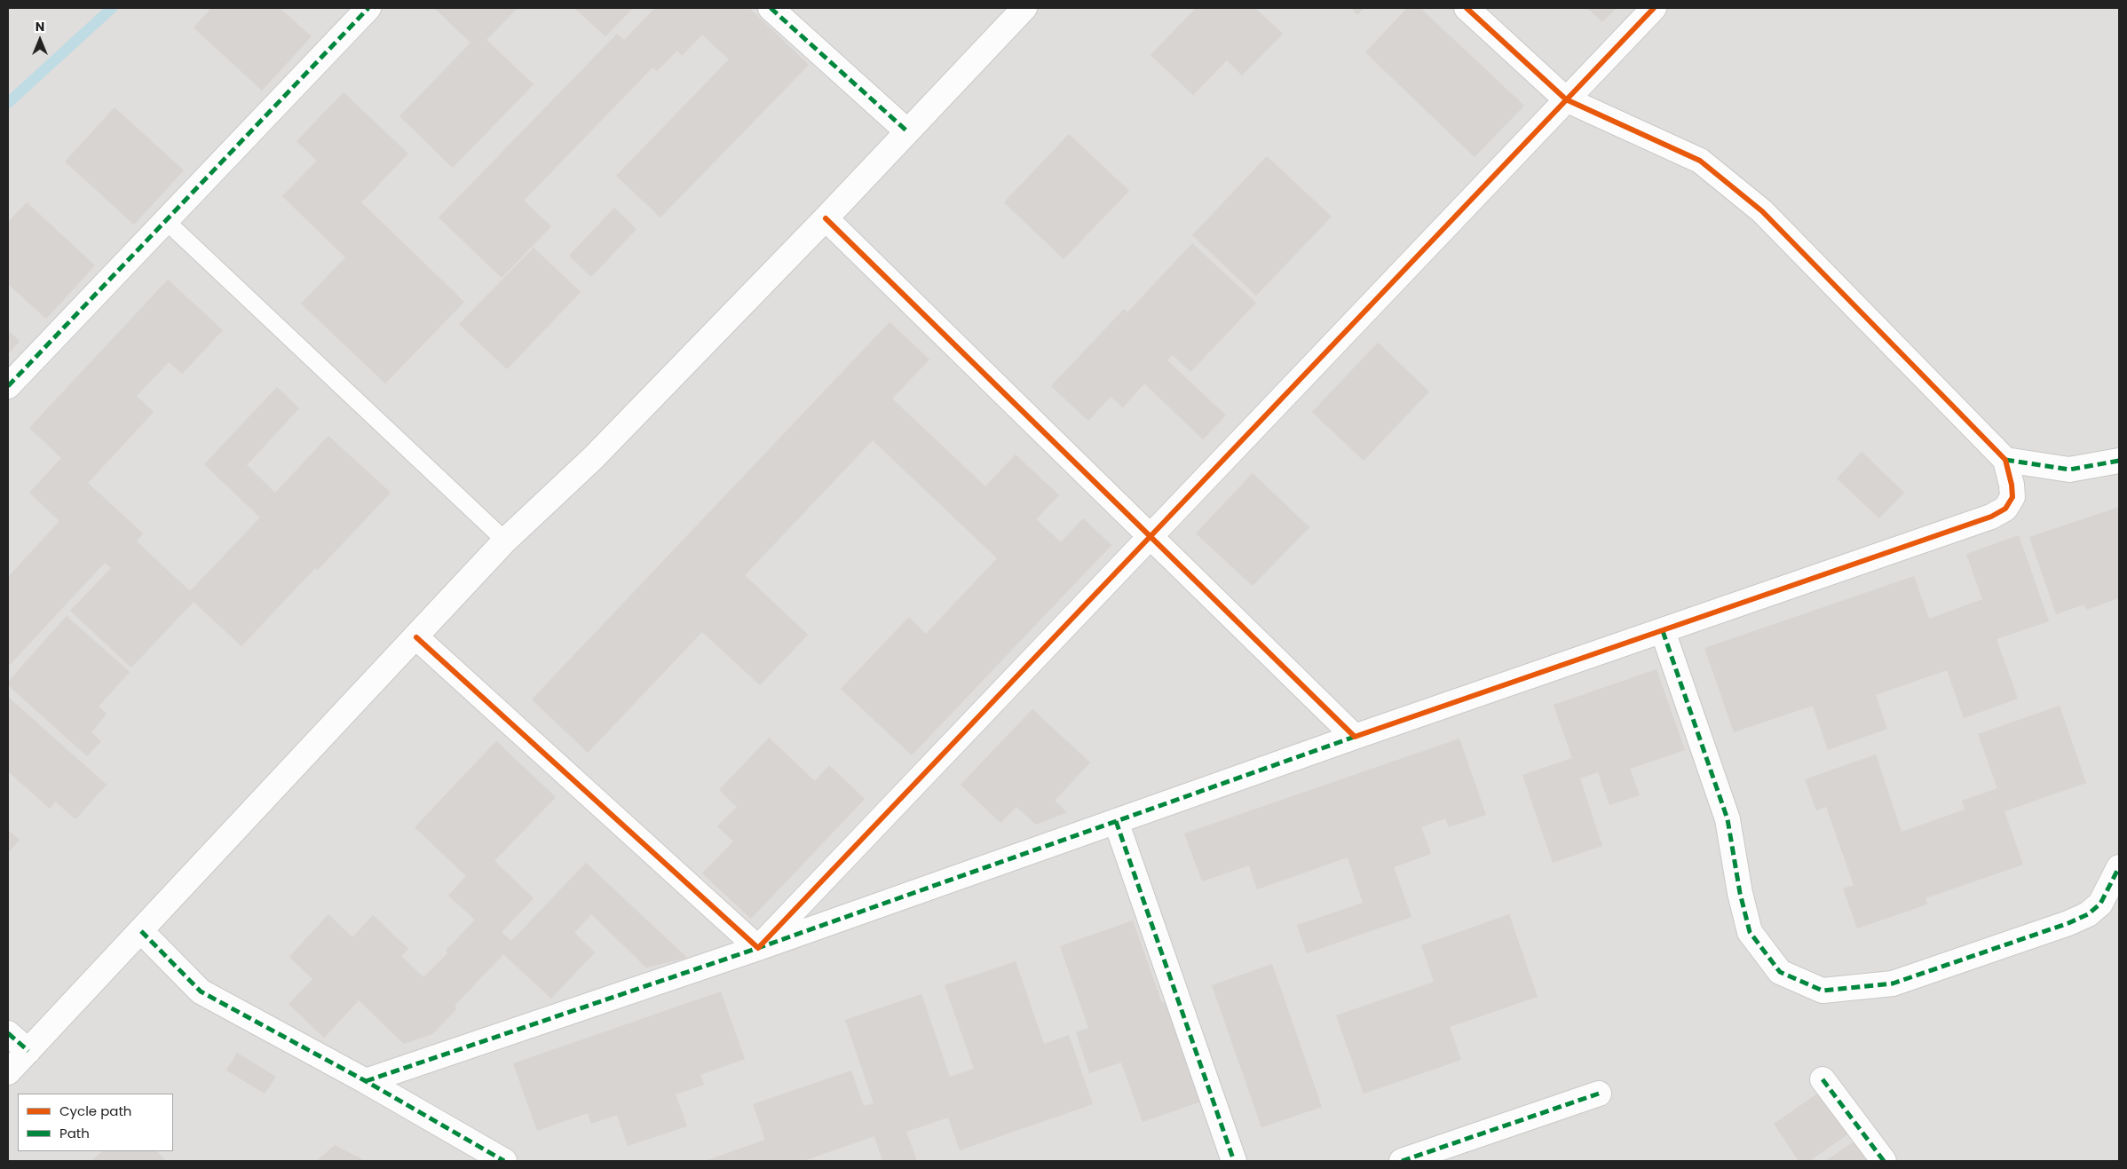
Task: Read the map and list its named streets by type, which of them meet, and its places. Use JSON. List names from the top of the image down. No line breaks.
{"legend":["Cycle path","Path"],"north":"top"}
